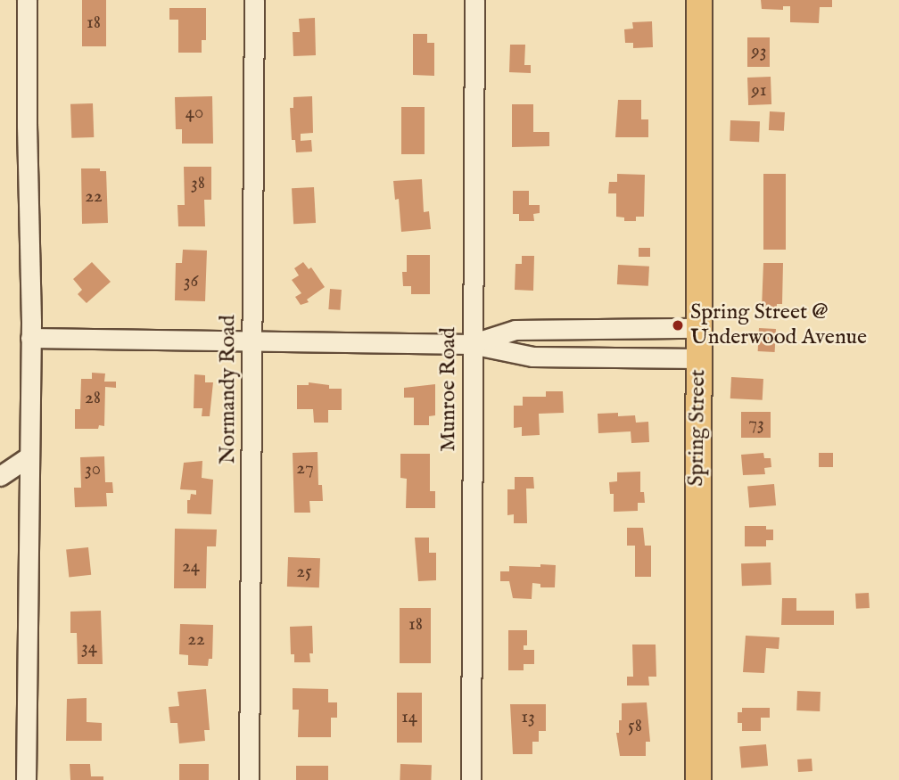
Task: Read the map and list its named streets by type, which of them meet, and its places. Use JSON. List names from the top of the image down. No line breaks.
{"streets":{"main road":["Spring Street"],"street":["Normandy Road","Munroe Road"]},"places":["Spring Street @ Underwood Avenue"],"house_numbers":["18","93","91","40","38","22","36","28","73","27","30","24","25","18","22","34","14","13","58"]}
